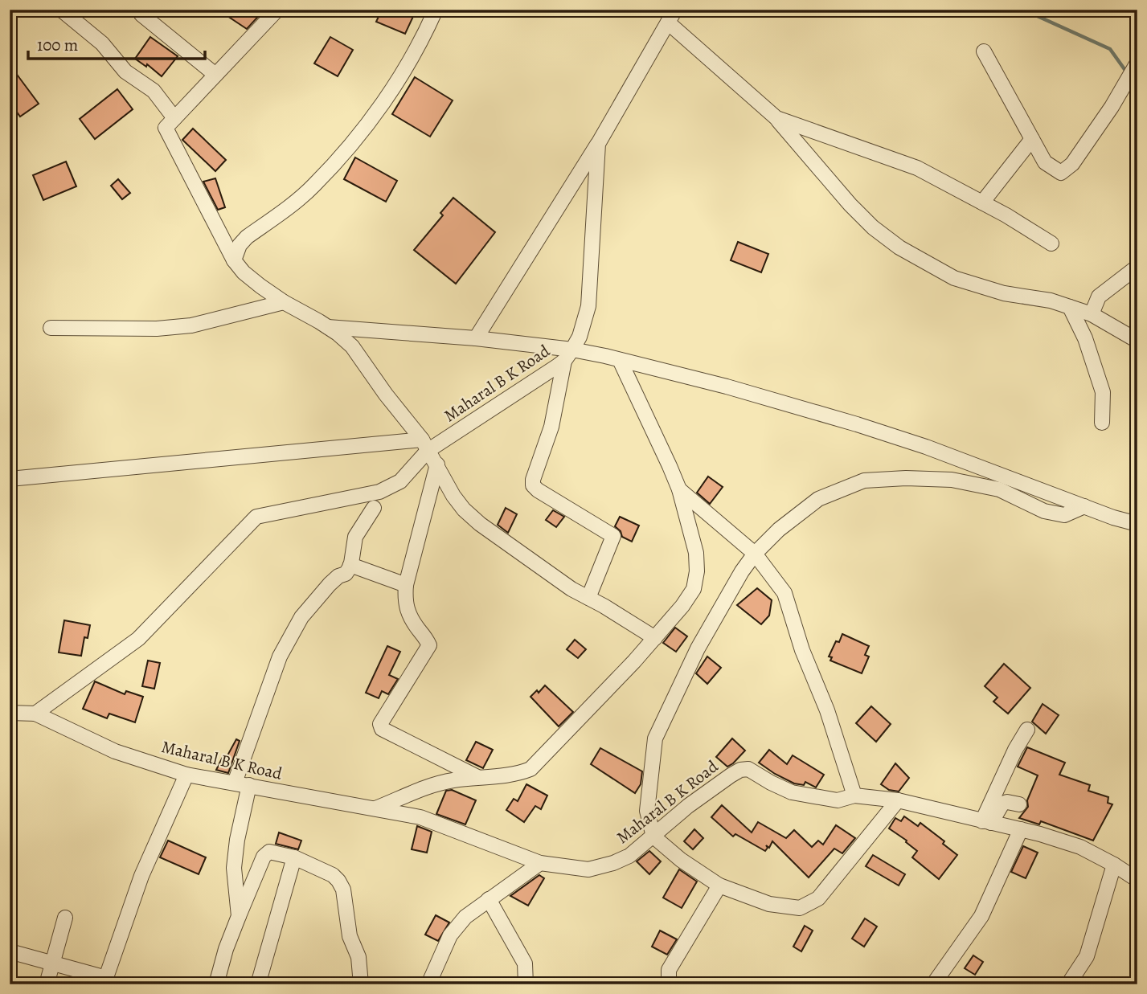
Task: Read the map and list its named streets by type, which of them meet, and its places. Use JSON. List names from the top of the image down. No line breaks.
{"streets":{"street":["Maharal B K Road"]},"scale_bar":"100 m"}
